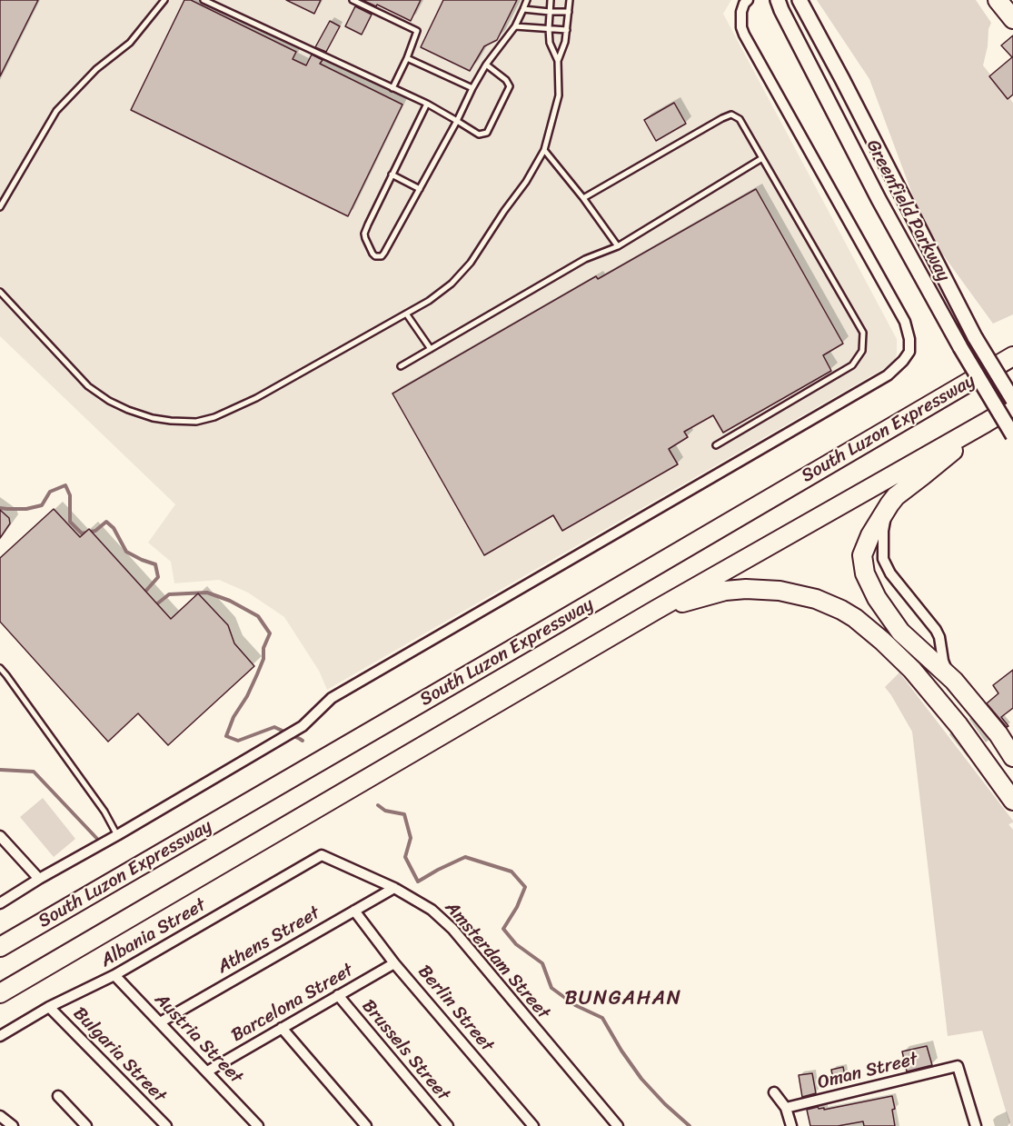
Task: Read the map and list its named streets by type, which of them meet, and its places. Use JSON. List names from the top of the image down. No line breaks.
{"streets":{"highway":["South Luzon Expressway"],"main road":["Greenfield Parkway"],"street":["Albania Street","Athens Street","Amsterdam Street","Barcelona Street","Berlin Street","Austria Street","Brussels Street","Bulgaria Street","Oman Street"]},"crossings":[["Albania Street","Amsterdam Street"],["Albania Street","Austria Street"],["Albania Street","Bulgaria Street"],["Athens Street","Amsterdam Street"],["Athens Street","Berlin Street"],["Athens Street","Austria Street"],["Barcelona Street","Berlin Street"],["Barcelona Street","Austria Street"],["Barcelona Street","Brussels Street"]],"districts":["BUNGAHAN"]}
